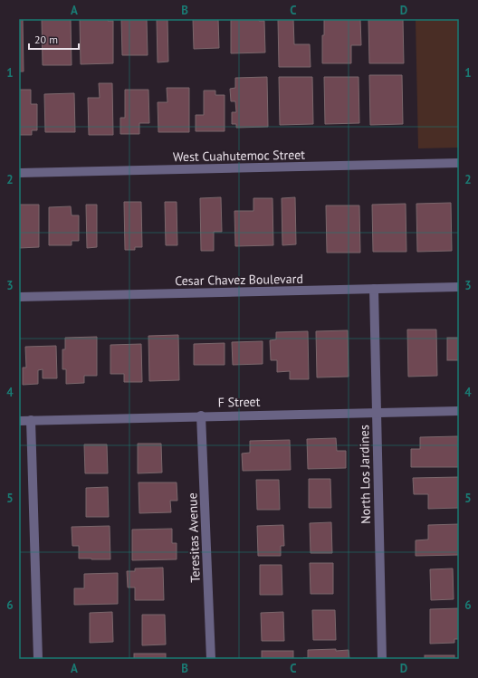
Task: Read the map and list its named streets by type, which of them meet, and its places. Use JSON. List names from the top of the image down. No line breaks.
{"streets":{"street":["West Cuahutemoc Street","Cesar Chavez Boulevard","F Street","North Los Jardines","Teresitas Avenue"]},"crossings":[["Cesar Chavez Boulevard","North Los Jardines"],["F Street","North Los Jardines"],["F Street","Teresitas Avenue"]],"scale_bar":"20 m","grid":{"columns":["A","B","C","D"],"rows":["1","2","3","4","5","6"]}}
